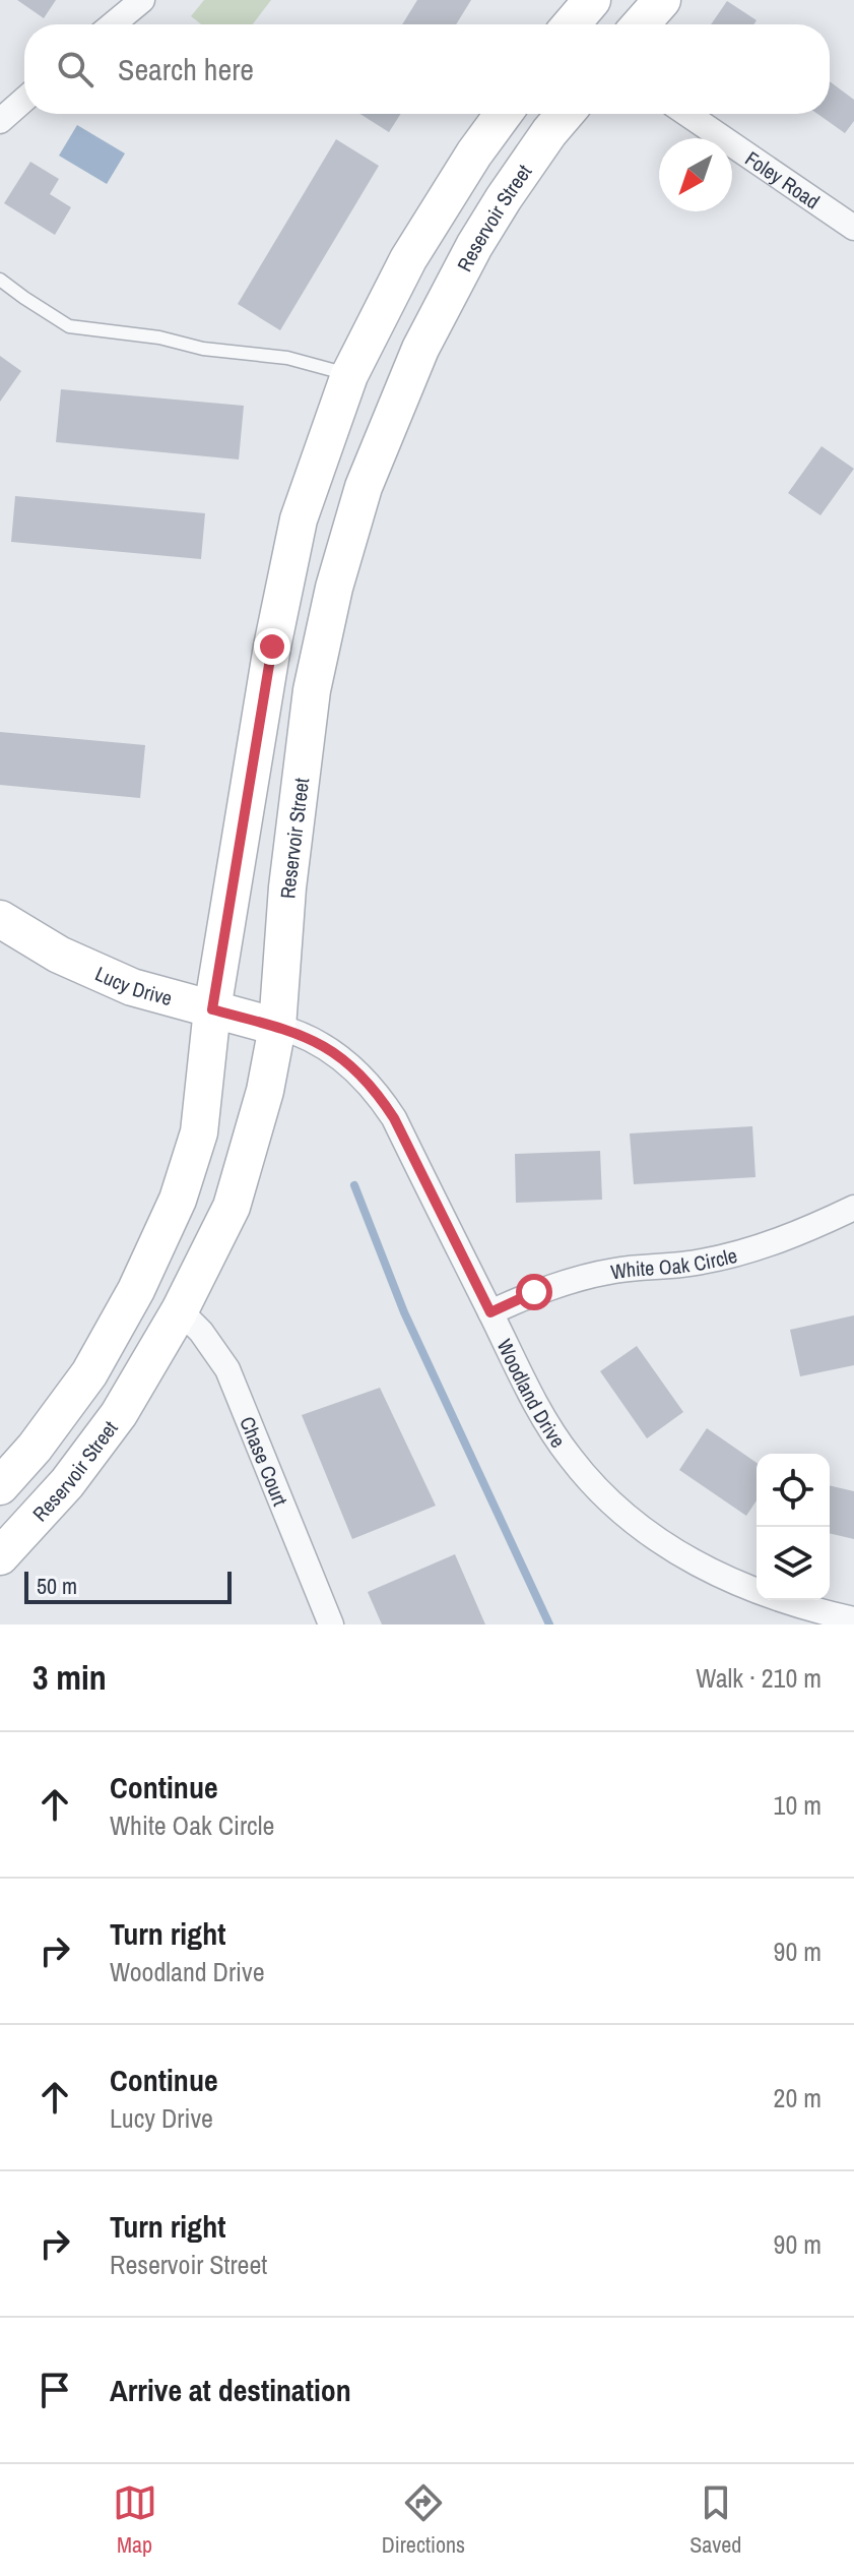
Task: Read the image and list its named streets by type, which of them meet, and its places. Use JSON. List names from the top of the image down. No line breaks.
{"streets":{"main road":["Reservoir Street","Lucy Drive"],"street":["Foley Road","White Oak Circle","Woodland Drive","Chase Court"]},"crossings":[["Reservoir Street","Lucy Drive"],["Reservoir Street","Woodland Drive"],["Reservoir Street","Chase Court"],["Lucy Drive","Woodland Drive"],["White Oak Circle","Woodland Drive"]],"scale_bar":"50 m","north":"bottom left","page":{"search":"Search here","scale":"50 m","heading":["3 min","Walk · 210 m"],"list":[["Continue","White Oak Circle","10 m"],["Turn right","Woodland Drive","90 m"],["Continue","Lucy Drive","20 m"],["Turn right","Reservoir Street","90 m"],"Arrive at destination"],"nav":["Map","Directions","Saved"]}}
